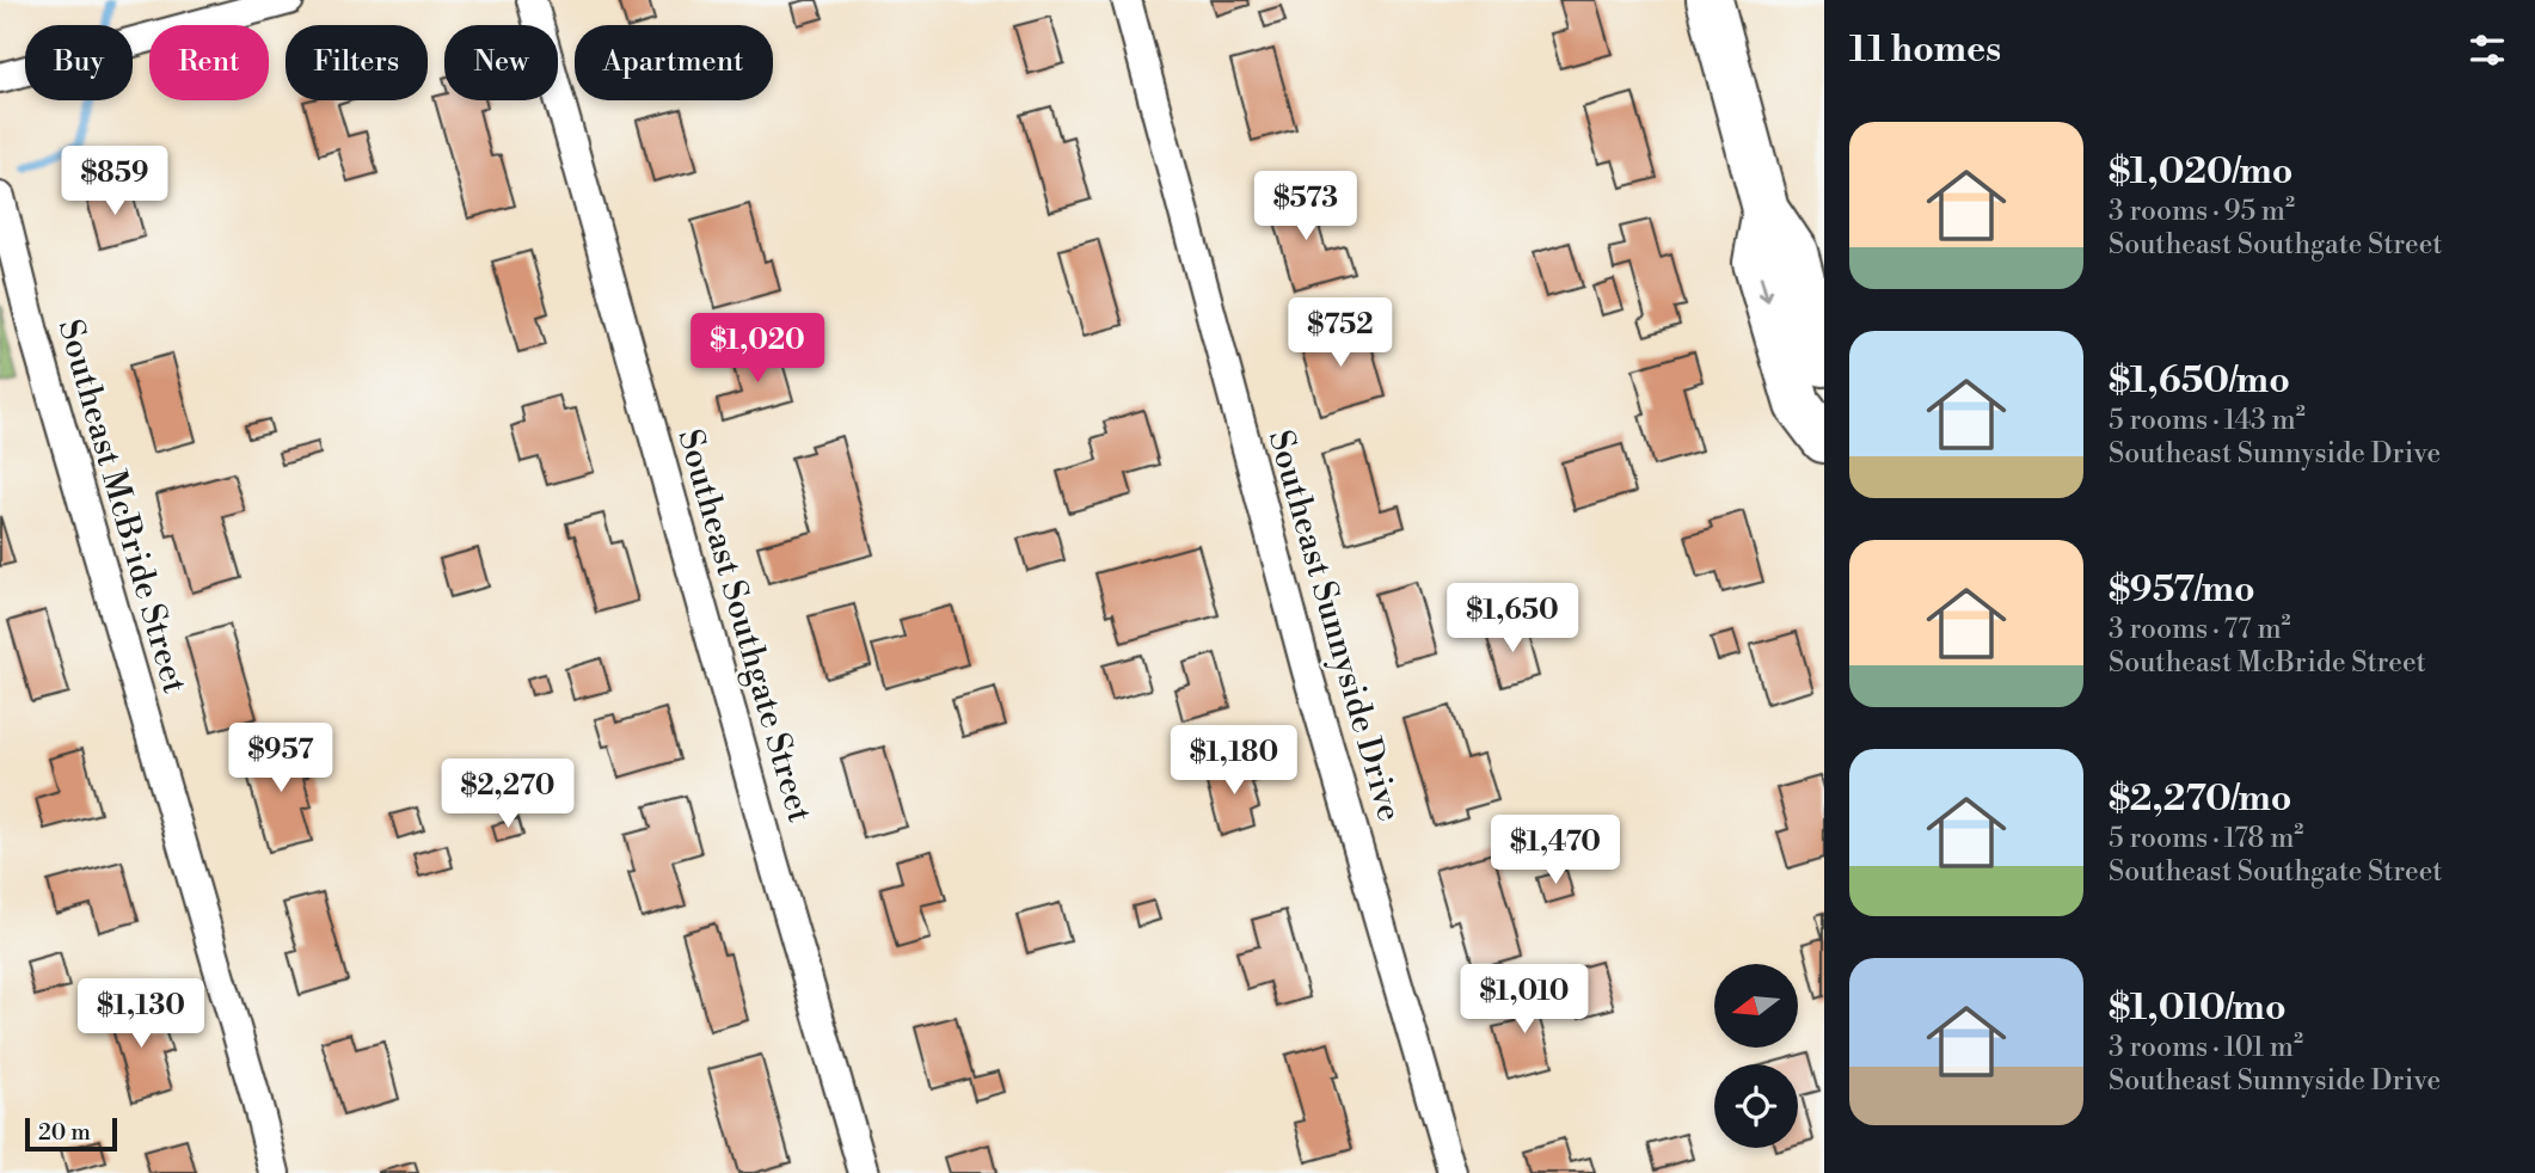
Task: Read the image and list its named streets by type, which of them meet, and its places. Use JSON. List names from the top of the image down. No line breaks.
{"streets":{"street":["Southeast McBride Street","Southeast Southgate Street","Southeast Sunnyside Drive"]},"scale_bar":"20 m","north":"left","page":{"heading":"11 homes","chip":["Buy","Rent","Filters","New","Apartment"],"list":[{"name":"$1,020/mo","note":"3 rooms · 95 m² · Southeast Southgate Street"},{"name":"$1,650/mo","note":"5 rooms · 143 m² · Southeast Sunnyside Drive"},{"name":"$957/mo","note":"3 rooms · 77 m² · Southeast McBride Street"},{"name":"$2,270/mo","note":"5 rooms · 178 m² · Southeast Southgate Street"},{"name":"$1,010/mo","note":"3 rooms · 101 m² · Southeast Sunnyside Drive"}],"price":["$859","$573","$752","$1,020","$1,650","$957","$1,180","$2,270","$1,470","$1,010","$1,130"],"scale":"20 m"}}
